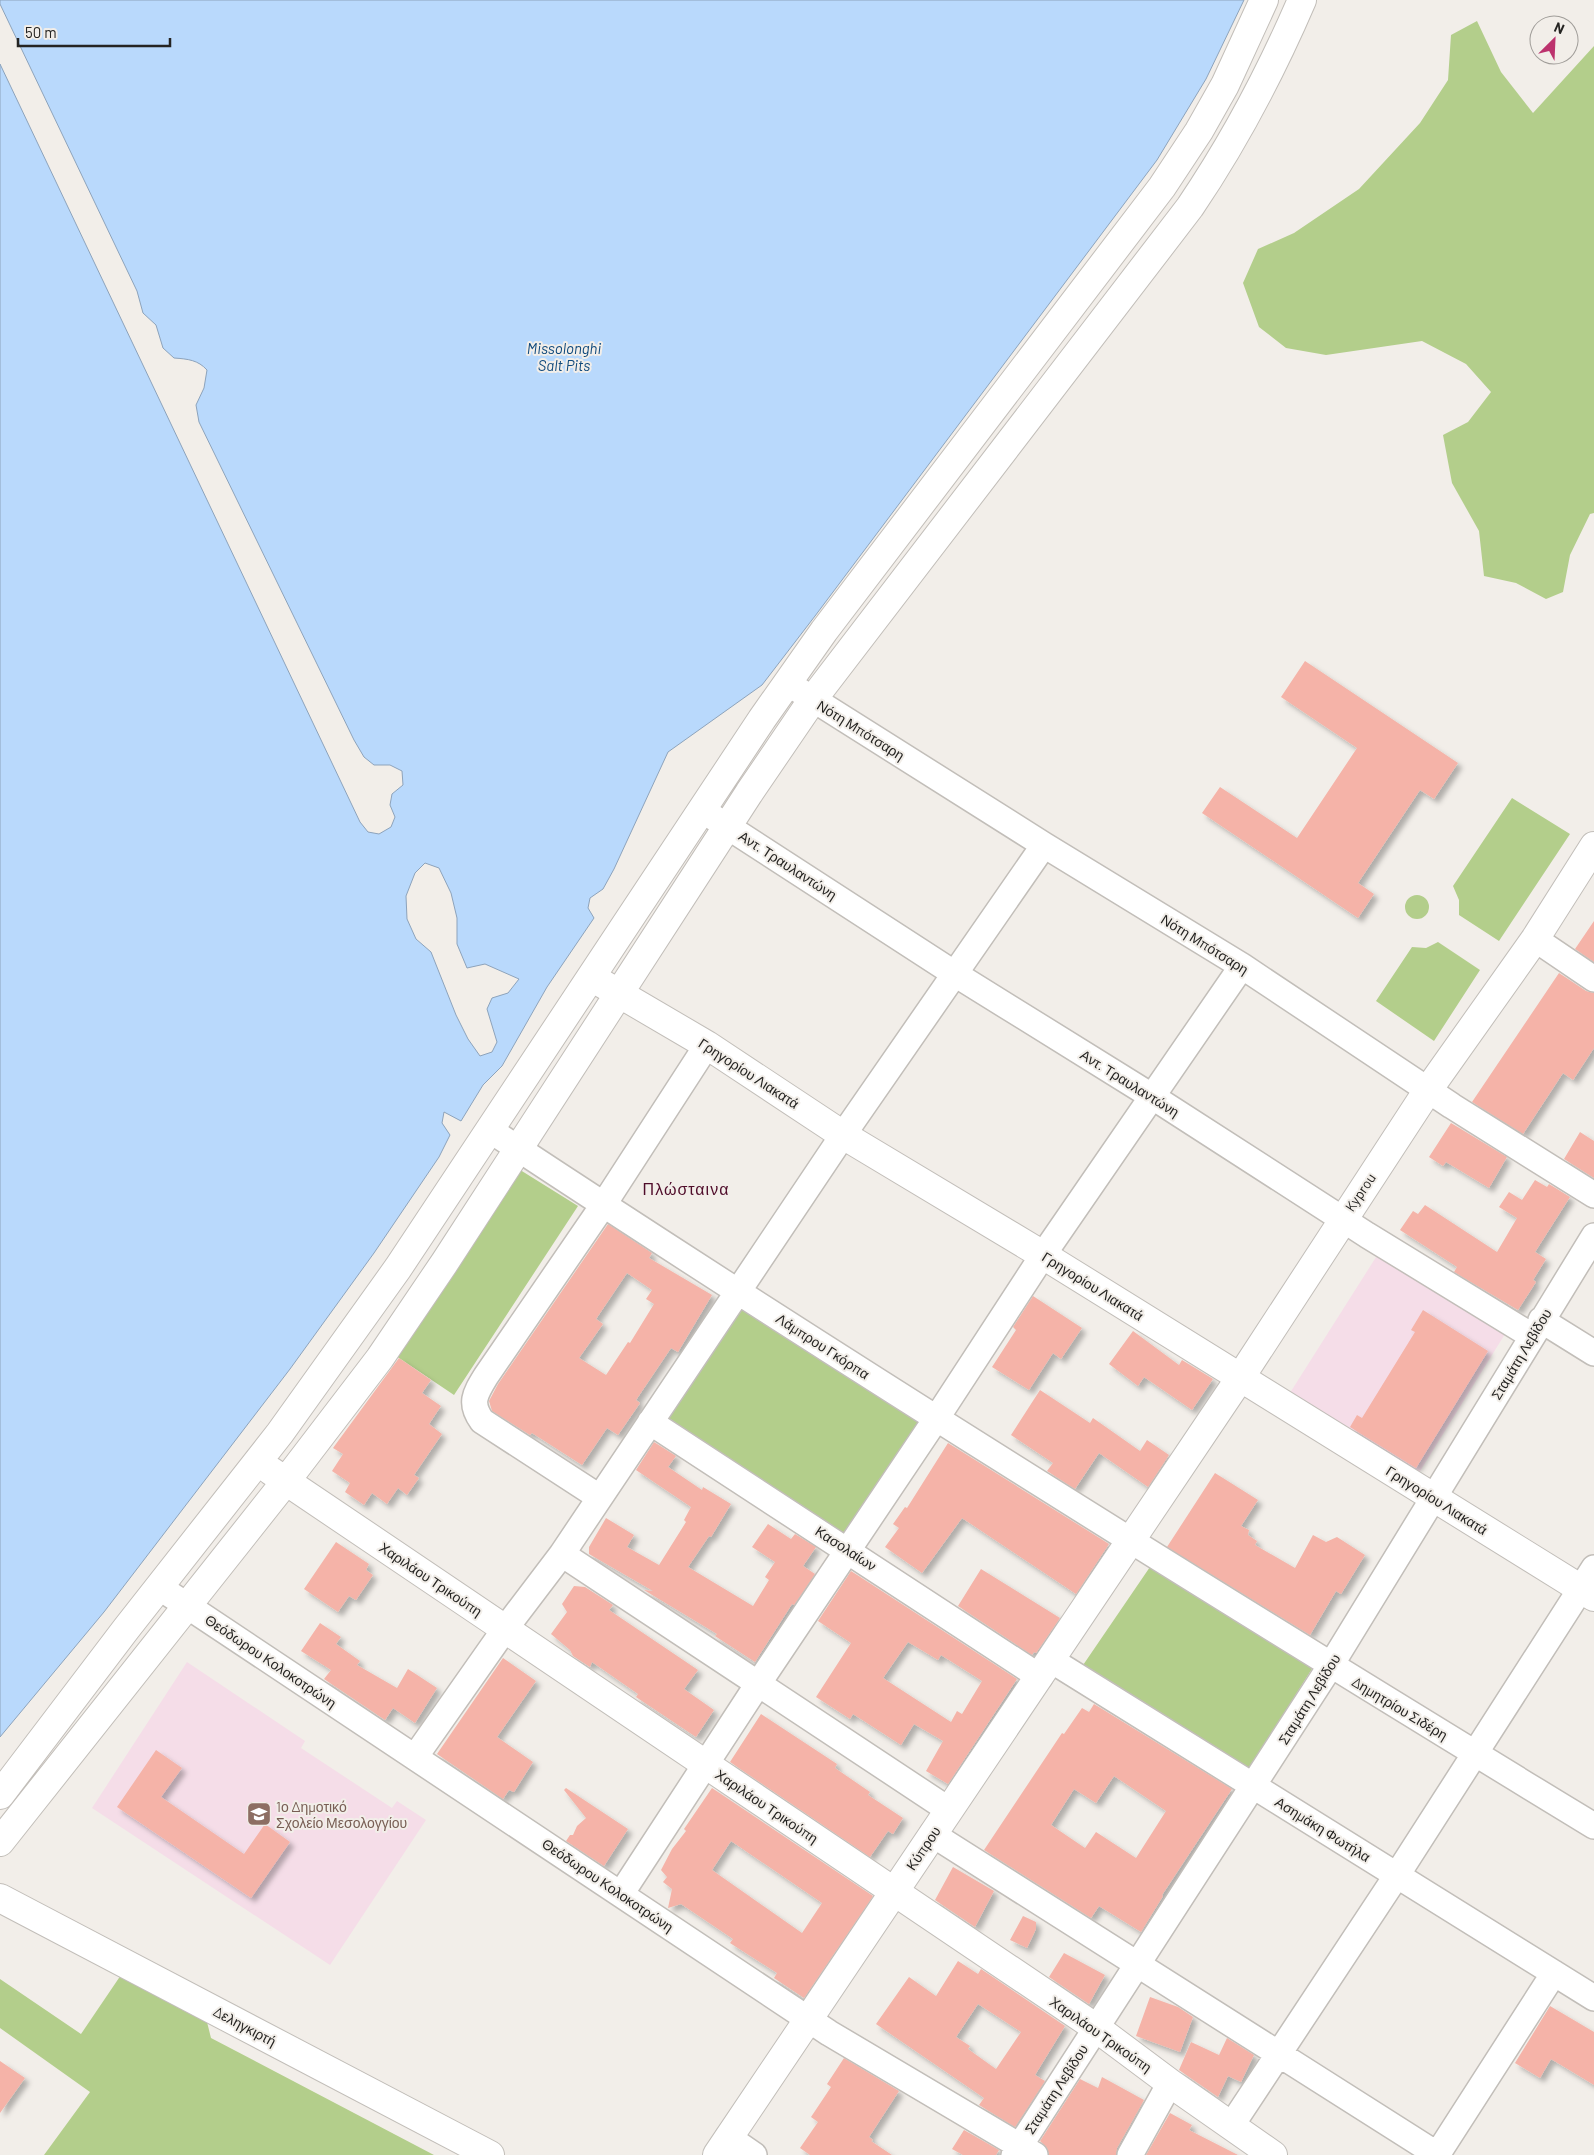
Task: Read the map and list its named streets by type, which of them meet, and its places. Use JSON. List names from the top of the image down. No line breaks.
{"streets":{"street":["Νότη Μπότσαρη","Αντ. Τραυλαντώνη","Γρηγορίου Λιακατά","Kyprou","Λάμπρου Γκόρπα","Σταμάτη Λεβίδου","Κασολαίων","Χαριλάου Τρικούπη","Θεόδωρου Κολοκοτρώνη","Δημητρίου Σιδέρη","Ασημάκη Φωτήλα","Κύπρου","Δεληγκιρτή"]},"crossings":[["Νότη Μπότσαρη","Kyprou"],["Αντ. Τραυλαντώνη","Kyprou"],["Αντ. Τραυλαντώνη","Σταμάτη Λεβίδου"],["Γρηγορίου Λιακατά","Kyprou"],["Γρηγορίου Λιακατά","Σταμάτη Λεβίδου"],["Kyprou","Λάμπρου Γκόρπα"],["Kyprou","Δημητρίου Σιδέρη"],["Kyprou","Κύπρου"],["Λάμπρου Γκόρπα","Δημητρίου Σιδέρη"],["Λάμπρου Γκόρπα","Κύπρου"],["Σταμάτη Λεβίδου","Χαριλάου Τρικούπη"],["Σταμάτη Λεβίδου","Θεόδωρου Κολοκοτρώνη"],["Σταμάτη Λεβίδου","Δημητρίου Σιδέρη"],["Σταμάτη Λεβίδου","Ασημάκη Φωτήλα"],["Κασολαίων","Ασημάκη Φωτήλα"],["Κασολαίων","Κύπρου"],["Χαριλάου Τρικούπη","Κύπρου"],["Θεόδωρου Κολοκοτρώνη","Κύπρου"],["Δημητρίου Σιδέρη","Κύπρου"],["Ασημάκη Φωτήλα","Κύπρου"]],"districts":["Πλώσταινα"],"water":["Missolonghi Salt Pits"],"places":{"school or university":["1ο Δημοτικό Σχολείο Μεσολογγίου"]},"scale_bar":"50 m","north":"top right"}
